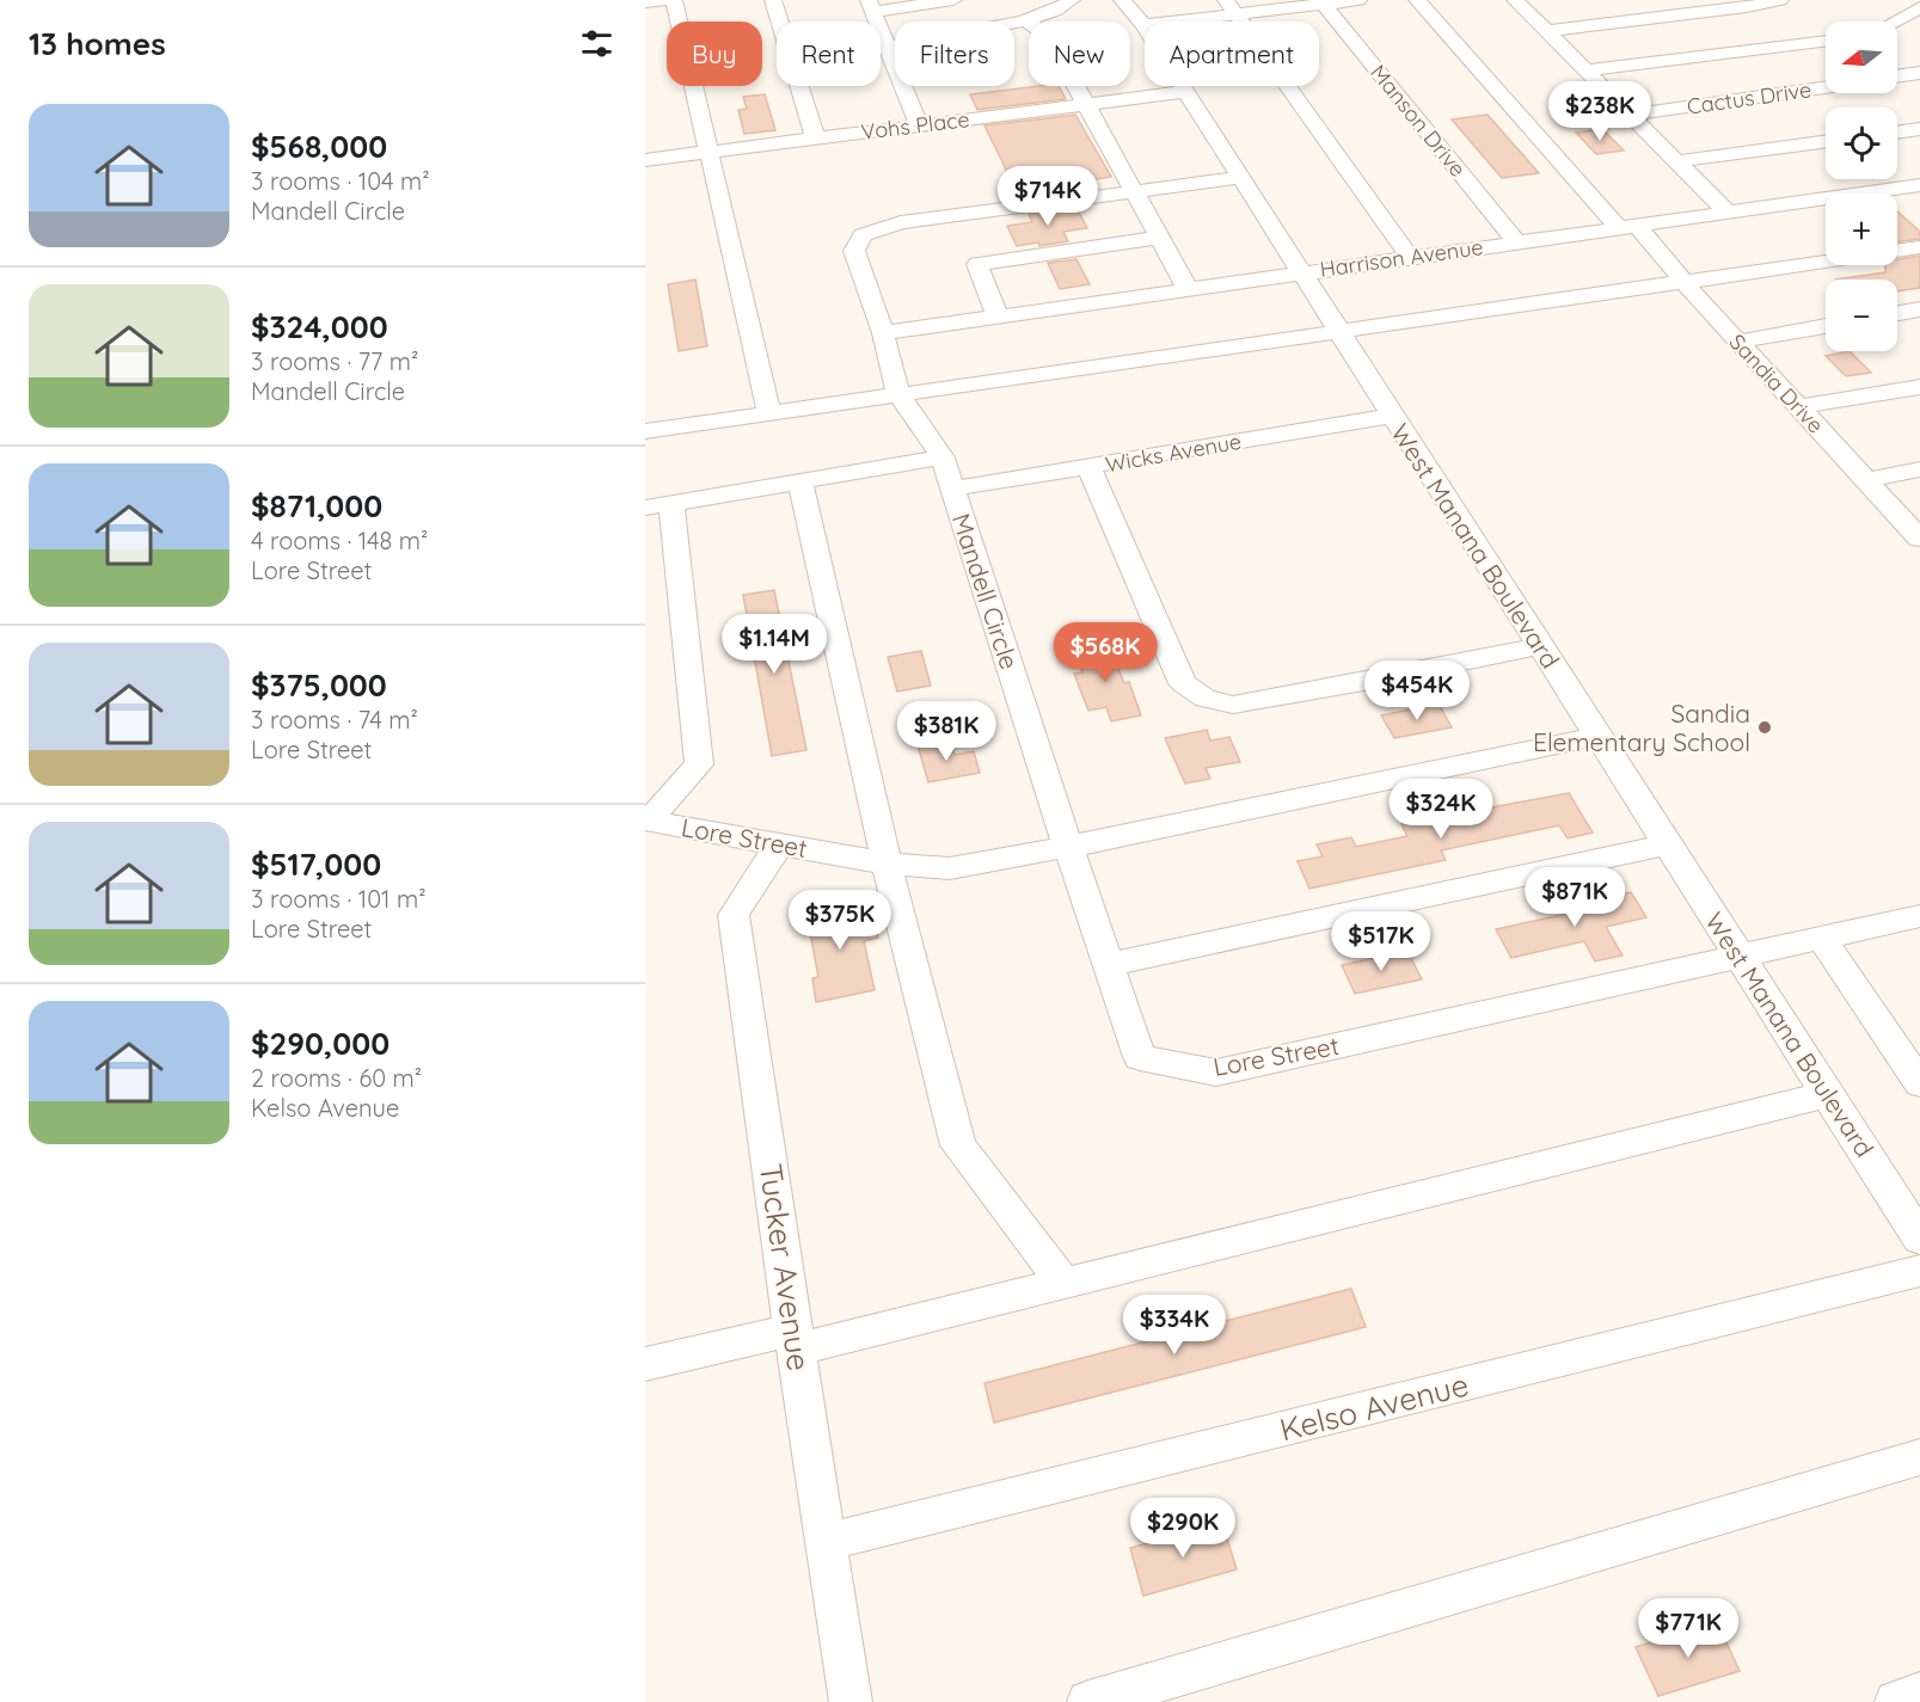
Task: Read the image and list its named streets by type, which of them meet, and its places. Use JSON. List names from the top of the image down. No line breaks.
{"streets":{"street":["Cactus Drive","Manson Drive","Vohs Place","Harrison Avenue","Sandia Drive","Wicks Avenue","West Manana Boulevard","Mandell Circle","Lore Street","Tucker Avenue","Kelso Avenue"]},"crossings":[["Manson Drive","Harrison Avenue"],["Vohs Place","West Manana Boulevard"],["Harrison Avenue","Sandia Drive"],["Harrison Avenue","West Manana Boulevard"],["Harrison Avenue","Mandell Circle"],["Wicks Avenue","West Manana Boulevard"],["Wicks Avenue","Mandell Circle"],["West Manana Boulevard","Mandell Circle"],["West Manana Boulevard","Lore Street"],["Mandell Circle","Lore Street"],["Lore Street","Tucker Avenue"],["Tucker Avenue","Kelso Avenue"]],"places":["Sandia Elementary School"],"north":"left","page":{"heading":"13 homes","map_buttons":["+","−"],"chip":["Buy","Rent","Filters","New","Apartment"],"price":["$238K","$714K","$1.14M","$568K","$454K","$381K","$324K","$871K","$375K","$517K","$334K","$290K","$771K"],"list":[{"name":"$568,000","note":"3 rooms · 104 m² · Mandell Circle"},{"name":"$324,000","note":"3 rooms · 77 m² · Mandell Circle"},{"name":"$871,000","note":"4 rooms · 148 m² · Lore Street"},{"name":"$375,000","note":"3 rooms · 74 m² · Lore Street"},{"name":"$517,000","note":"3 rooms · 101 m² · Lore Street"},{"name":"$290,000","note":"2 rooms · 60 m² · Kelso Avenue"}]}}
